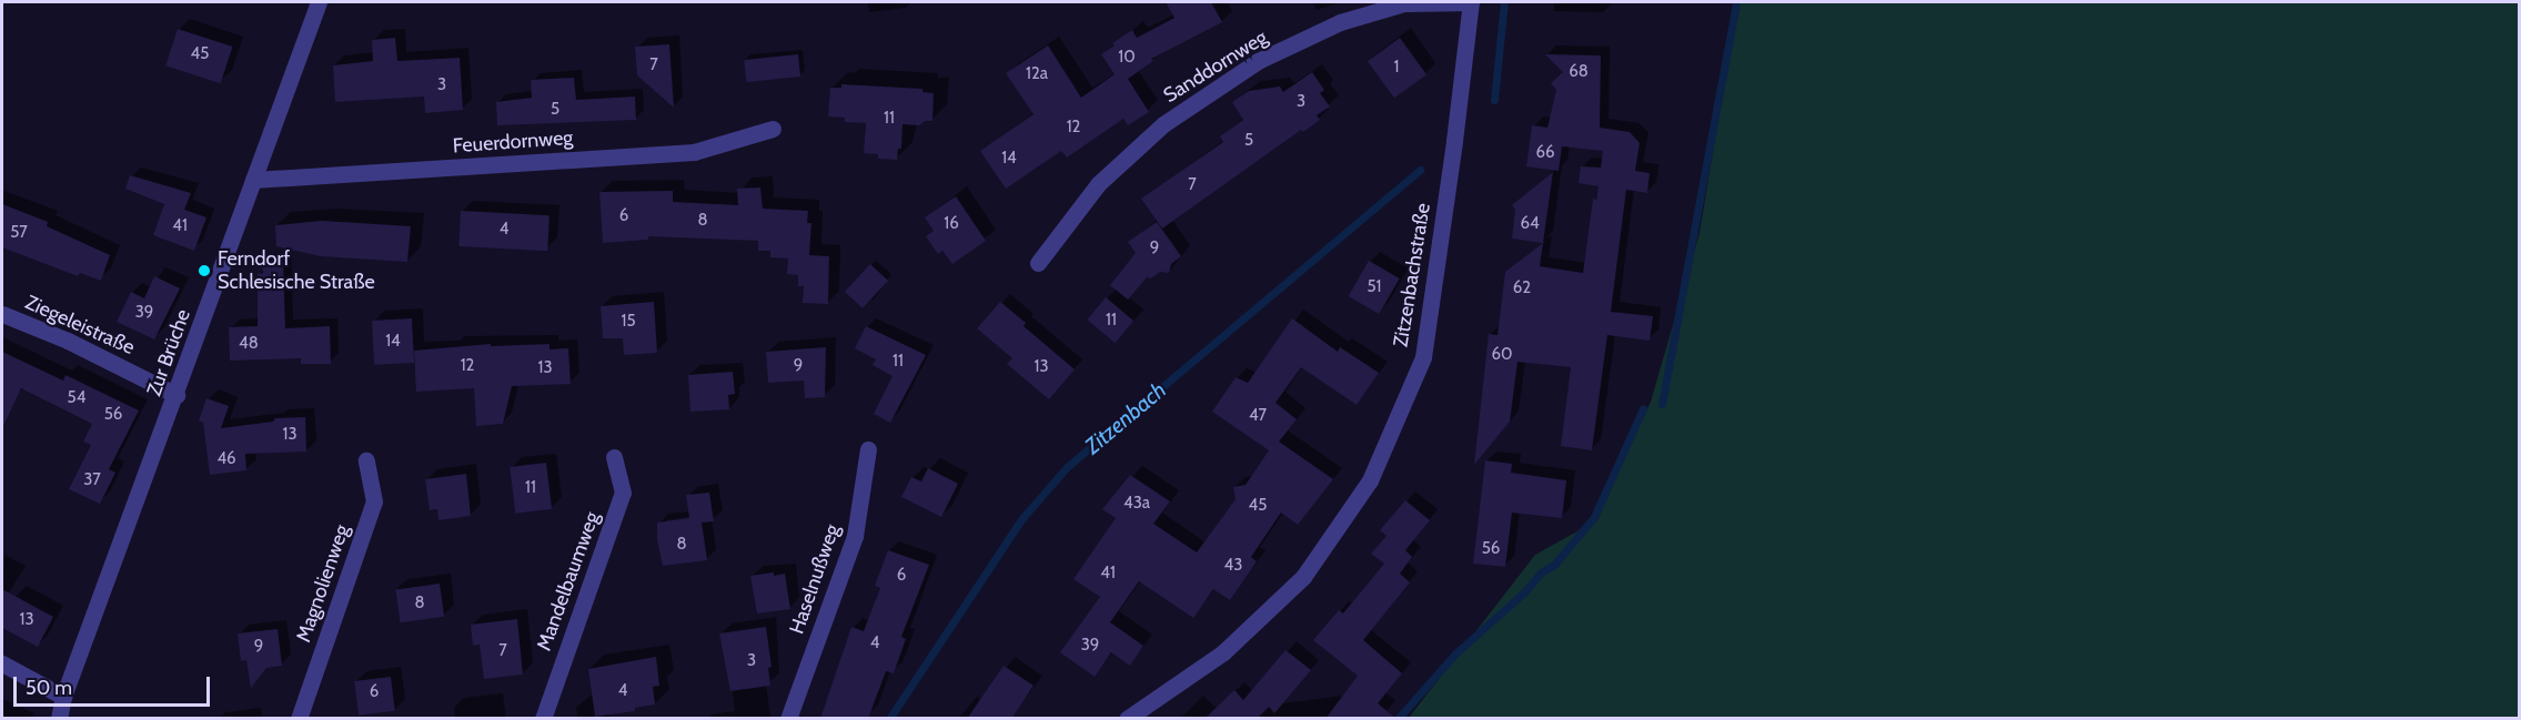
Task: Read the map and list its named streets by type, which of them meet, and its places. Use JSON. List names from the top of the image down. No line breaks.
{"streets":{"street":["Sanddornweg","Feuerdornweg","Zitzenbachstraße","Ziegeleistraße","Zur Brüche","Haselnußweg","Mandelbaumweg","Magnolienweg"]},"crossings":[["Sanddornweg","Zitzenbachstraße"],["Feuerdornweg","Zur Brüche"],["Ziegeleistraße","Zur Brüche"]],"water":["Zitzenbach"],"places":["Ferndorf Schlesische Straße"],"house_numbers":["45","10","7","1","68","12a","3","3","5","11","12","5","66","14","7","6","8","16","64","41","4","57","9","51","62","39","11","15","14","48","60","11","12","9","13","13","54","56","47","13","46","37","11","43a","45","8","56","43","41","6","8","13","4","39","9","7","3","4","6"],"scale_bar":"50 m"}
